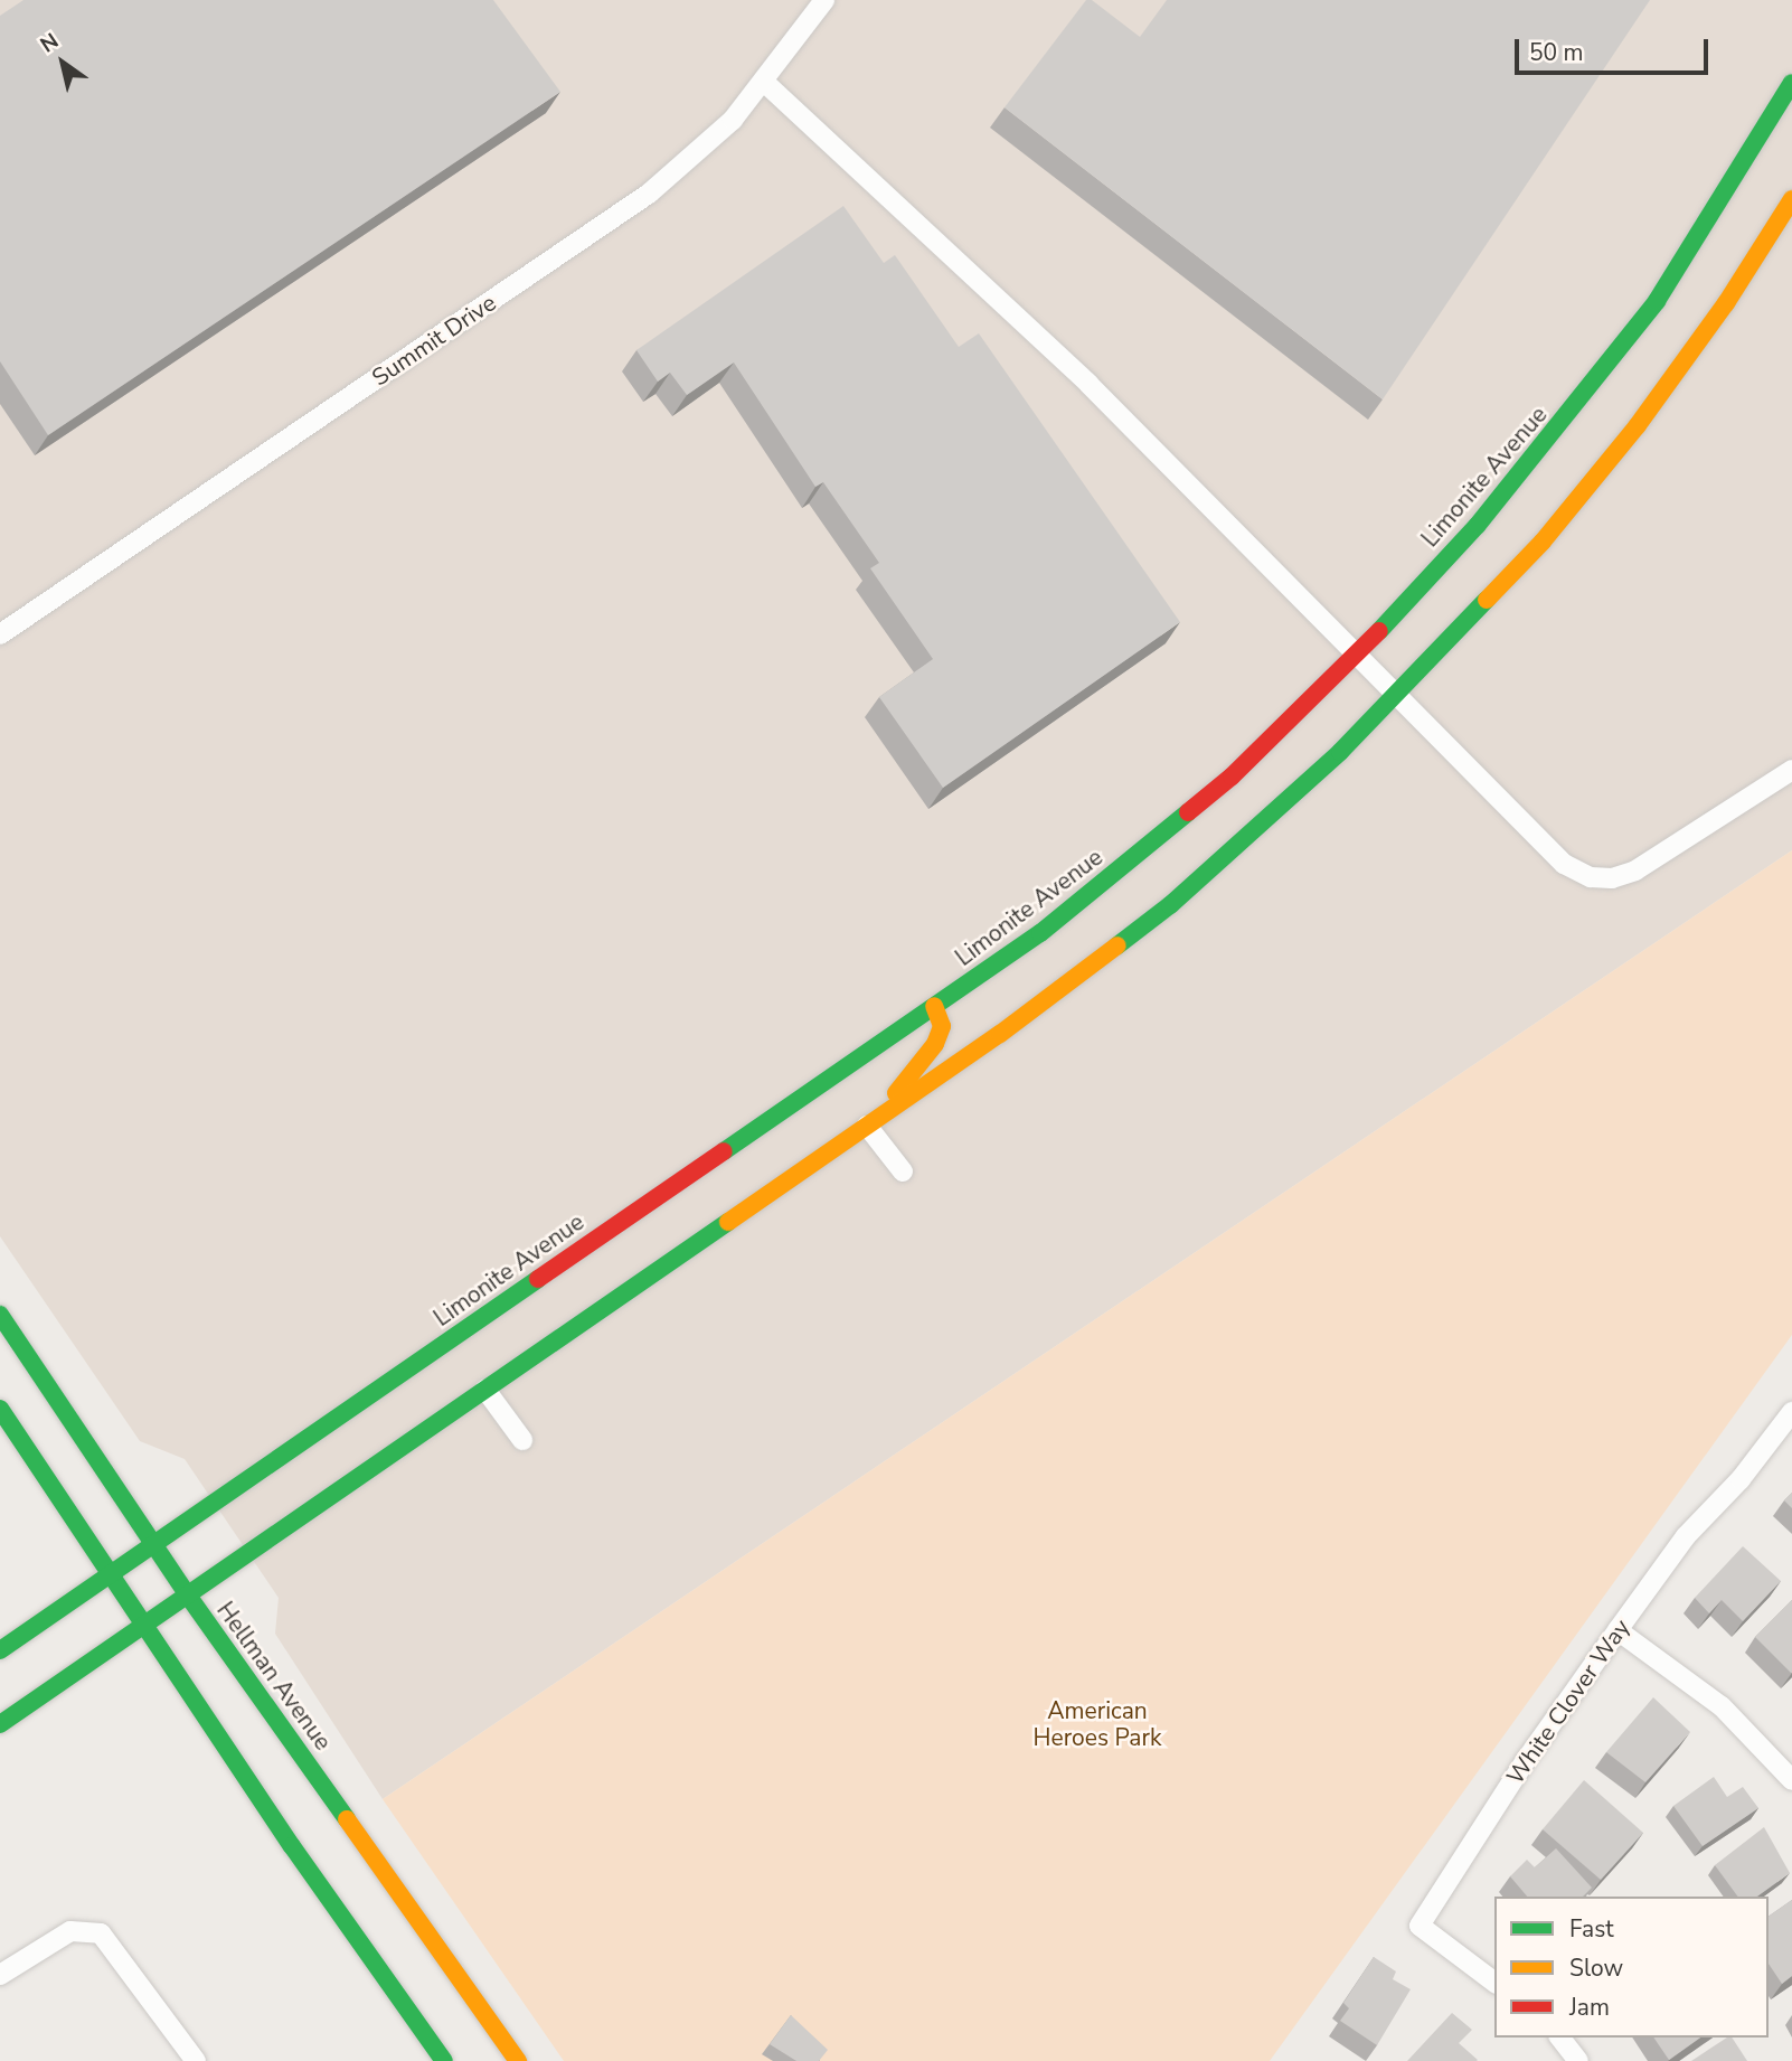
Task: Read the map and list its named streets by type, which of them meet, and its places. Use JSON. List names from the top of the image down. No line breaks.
{"streets":{"main road":["Limonite Avenue","Hellman Avenue"],"street":["Summit Drive","White Clover Way"]},"crossings":[["Limonite Avenue","Hellman Avenue"]],"parks":["American Heroes Park"],"legend":["Fast","Slow","Jam"],"scale_bar":"50 m","north":"top left"}
